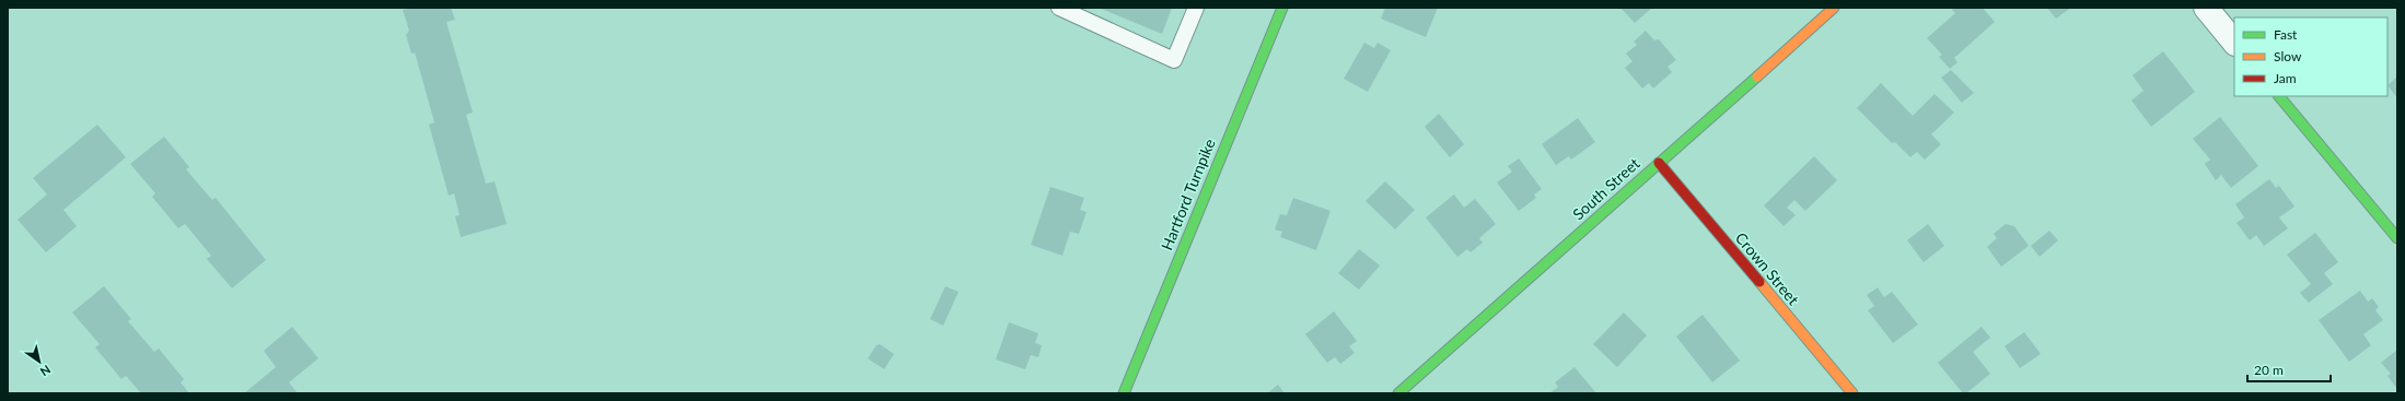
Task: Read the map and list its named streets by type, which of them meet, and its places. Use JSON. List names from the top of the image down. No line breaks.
{"streets":{"street":["South Street","Hartford Turnpike","Crown Street"]},"crossings":[["South Street","Crown Street"]],"legend":["Fast","Slow","Jam"],"scale_bar":"20 m","north":"bottom right"}
